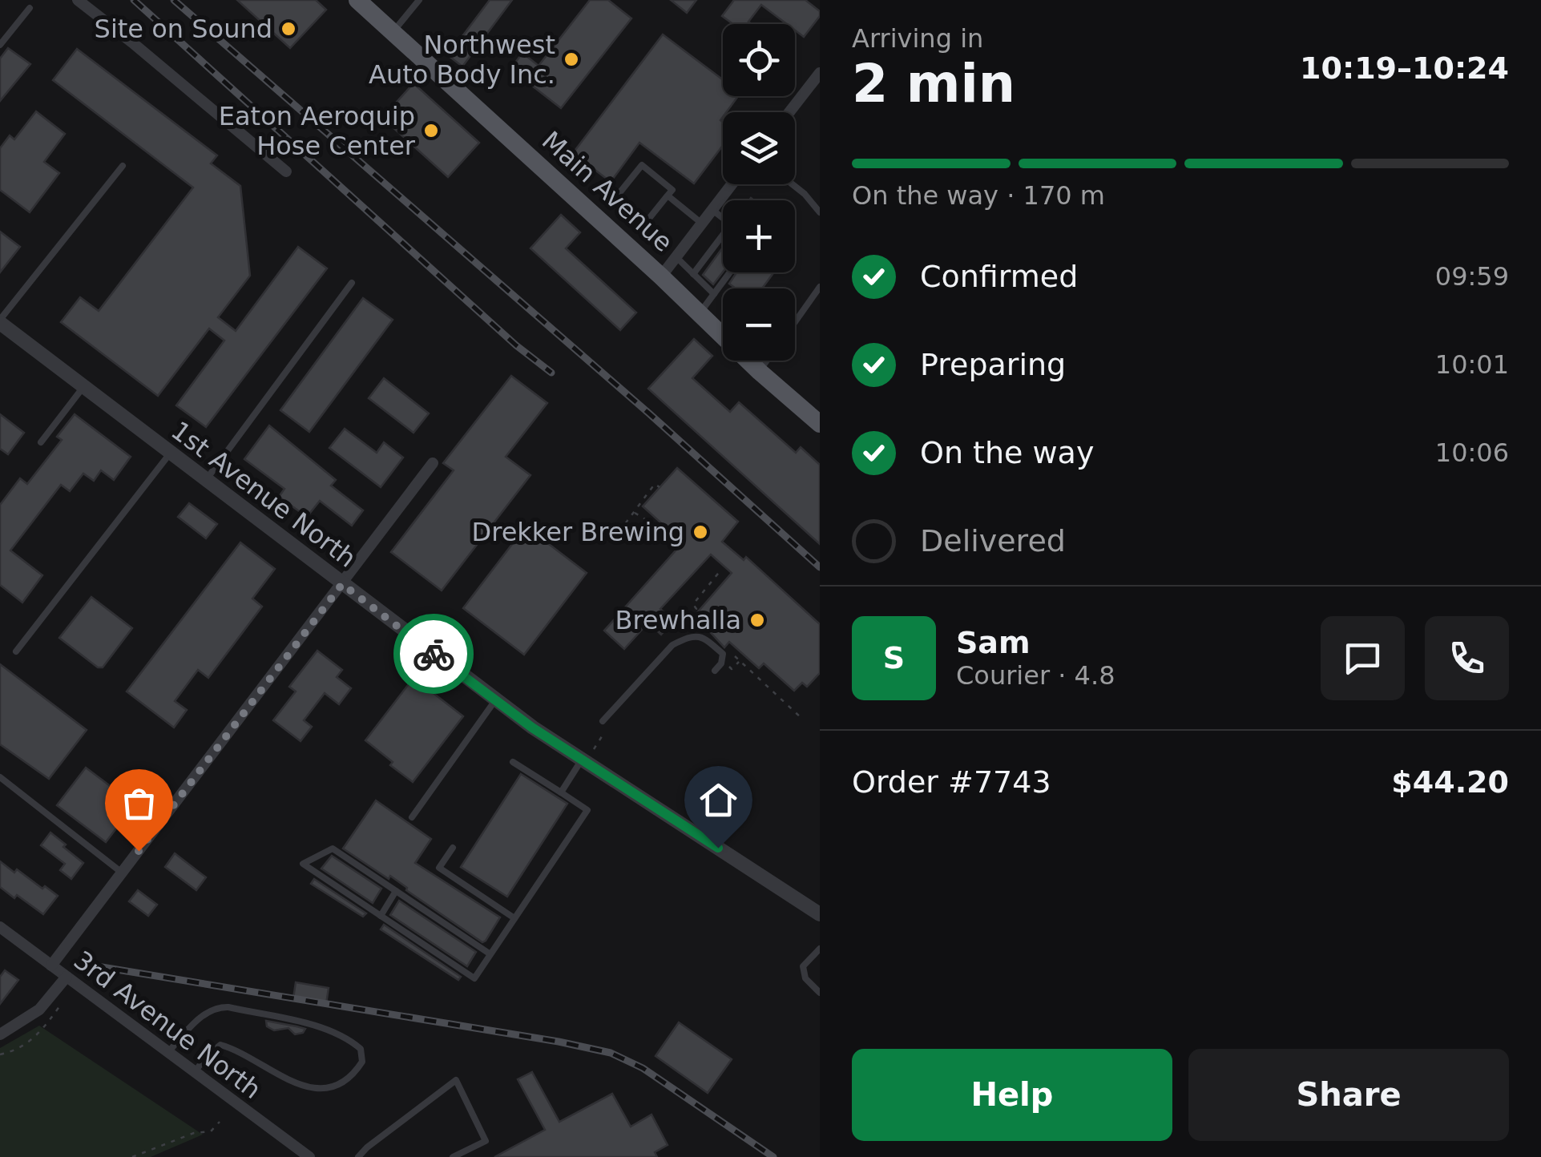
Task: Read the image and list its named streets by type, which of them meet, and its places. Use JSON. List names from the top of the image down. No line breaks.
{"streets":{"main road":["Main Avenue"],"street":["1st Avenue North","3rd Avenue North"]},"places":["Site on Sound","Northwest Auto Body Inc.","Eaton Aeroquip Hose Center","Drekker Brewing","Brewhalla"],"page":{"heading":["2 min","Arriving in","10:19–10:24"],"panel":["Sam","Courier · 4.8","Order #7743","$44.20"],"map_buttons":["+","−"],"bar":"On the way · 170 m","list":[["Confirmed","09:59"],["Preparing","10:01"],["On the way","10:06"],"Delivered"],"round":"S","buttons":["Help","Share"]}}
